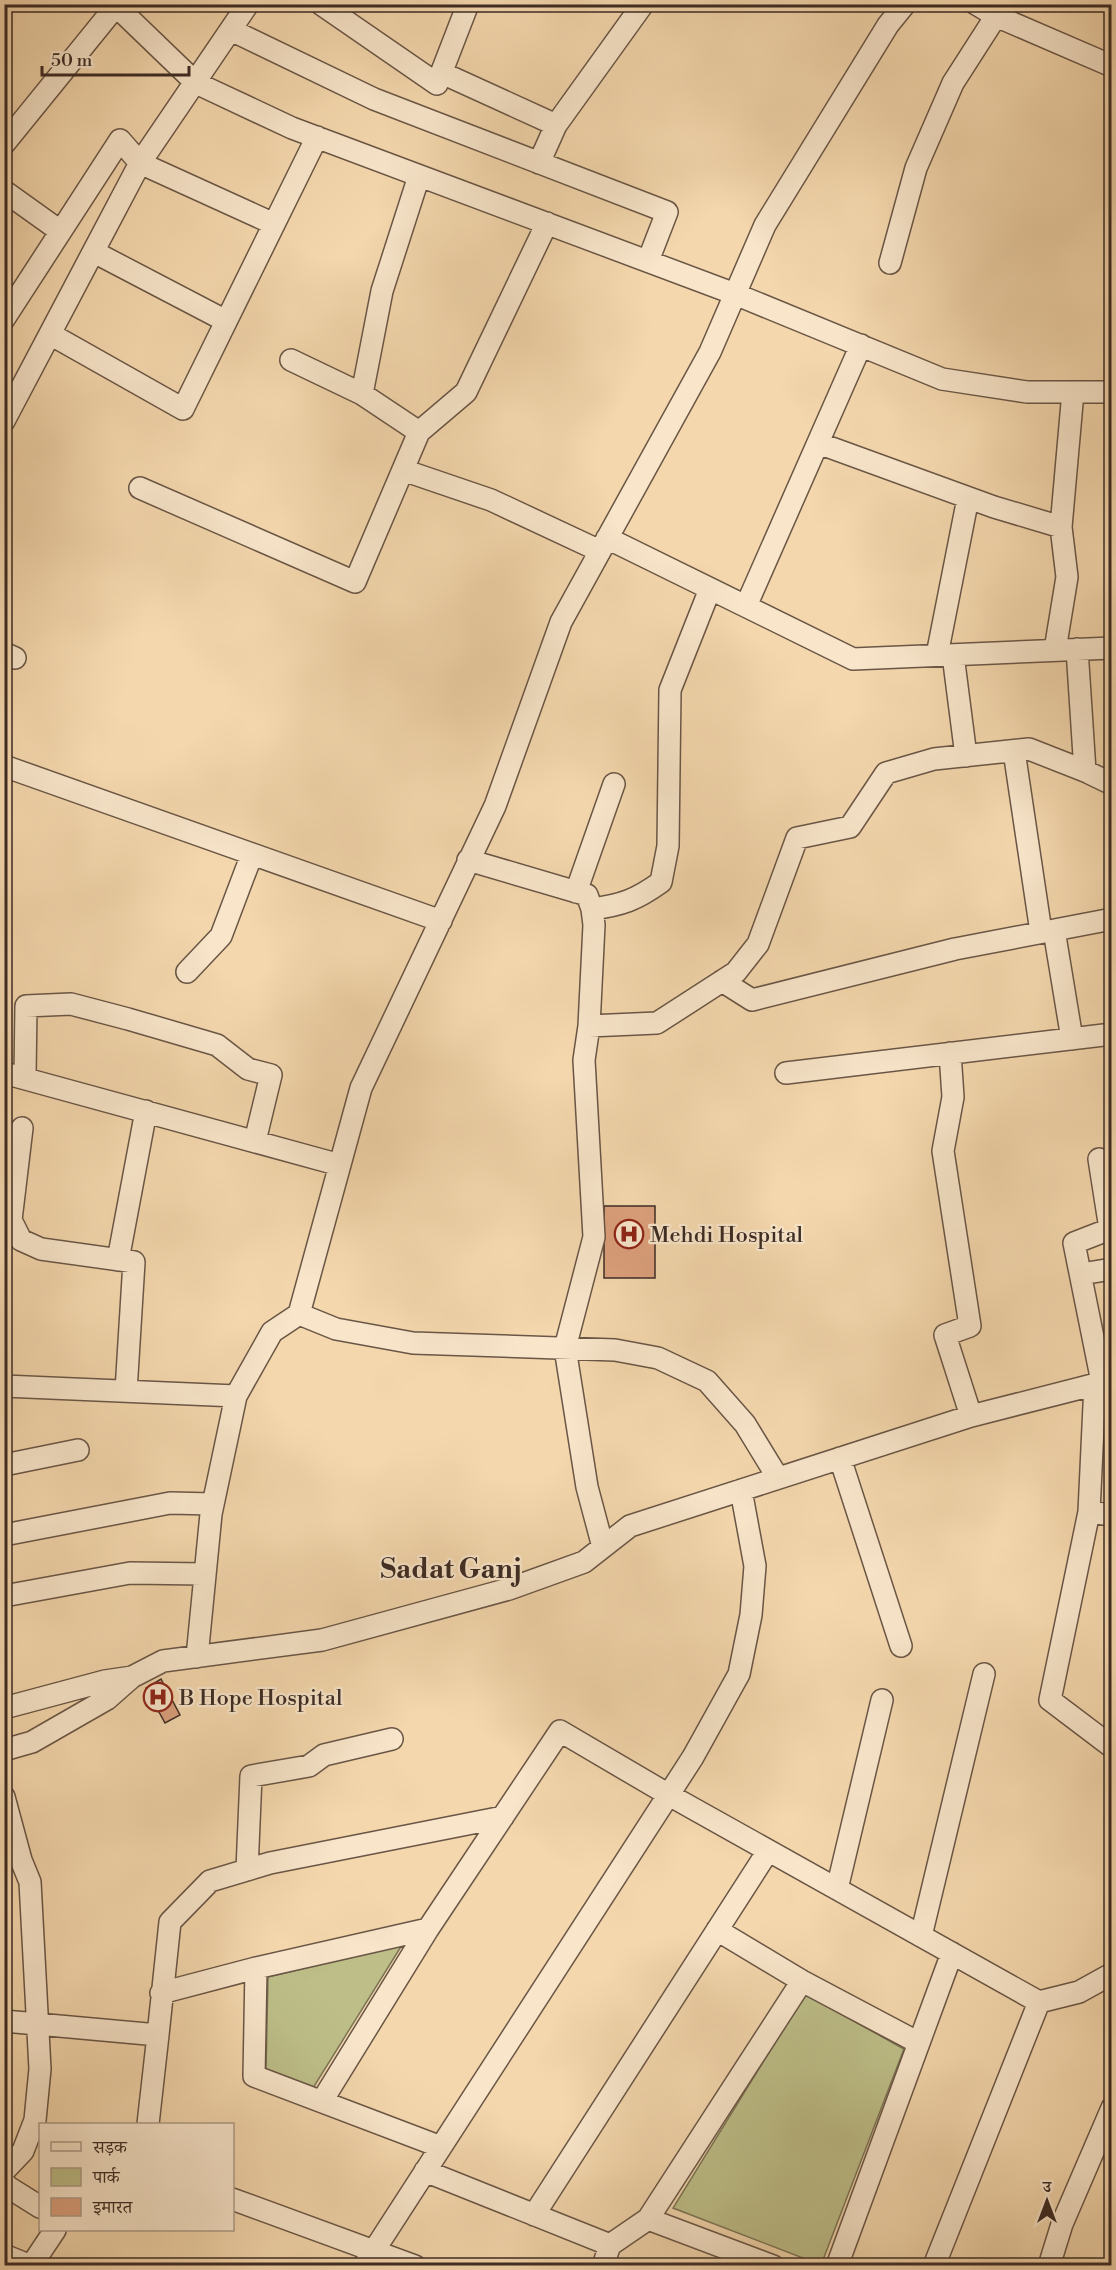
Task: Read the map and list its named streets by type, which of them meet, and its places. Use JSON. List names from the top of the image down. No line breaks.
{"districts":["Sadat Ganj"],"places":{"hospital":["Mehdi Hospital","B Hope Hospital"]},"legend":["सड़क","पार्क","इमारत"],"scale_bar":"50 m","north":"top"}
